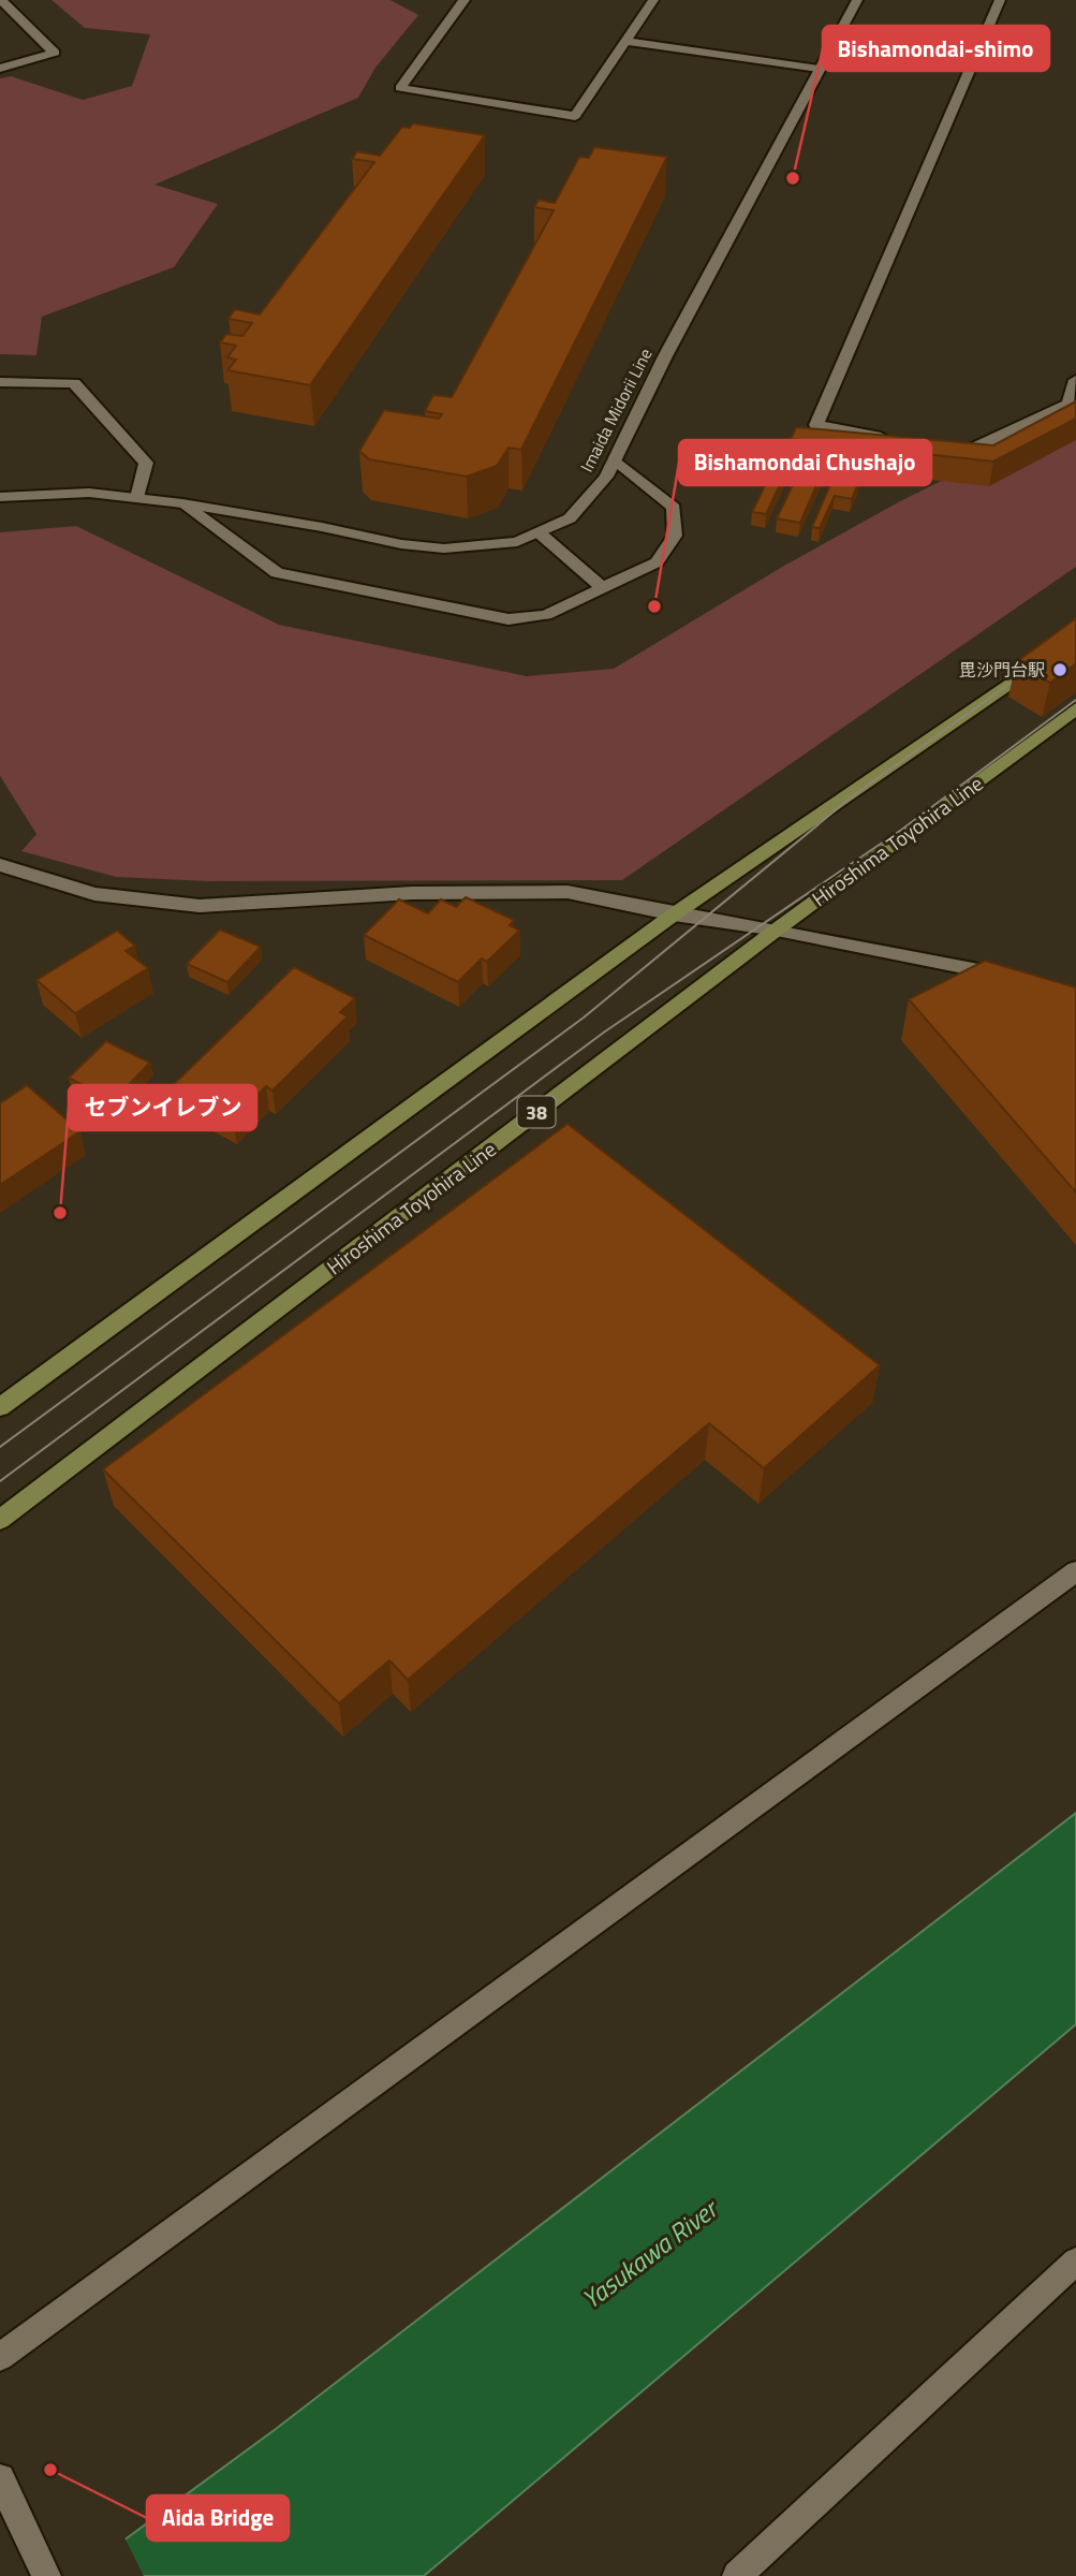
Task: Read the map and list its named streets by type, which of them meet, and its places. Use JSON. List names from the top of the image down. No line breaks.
{"streets":{"main road":["Hiroshima Toyohira Line","38"],"street":["Imaida Midorii Line"]},"water":["Yasukawa River"],"places":["Bishamondai-shimo","Bishamondai Chushajo","毘沙門台駅","セブンイレブン","Aida Bridge"]}
